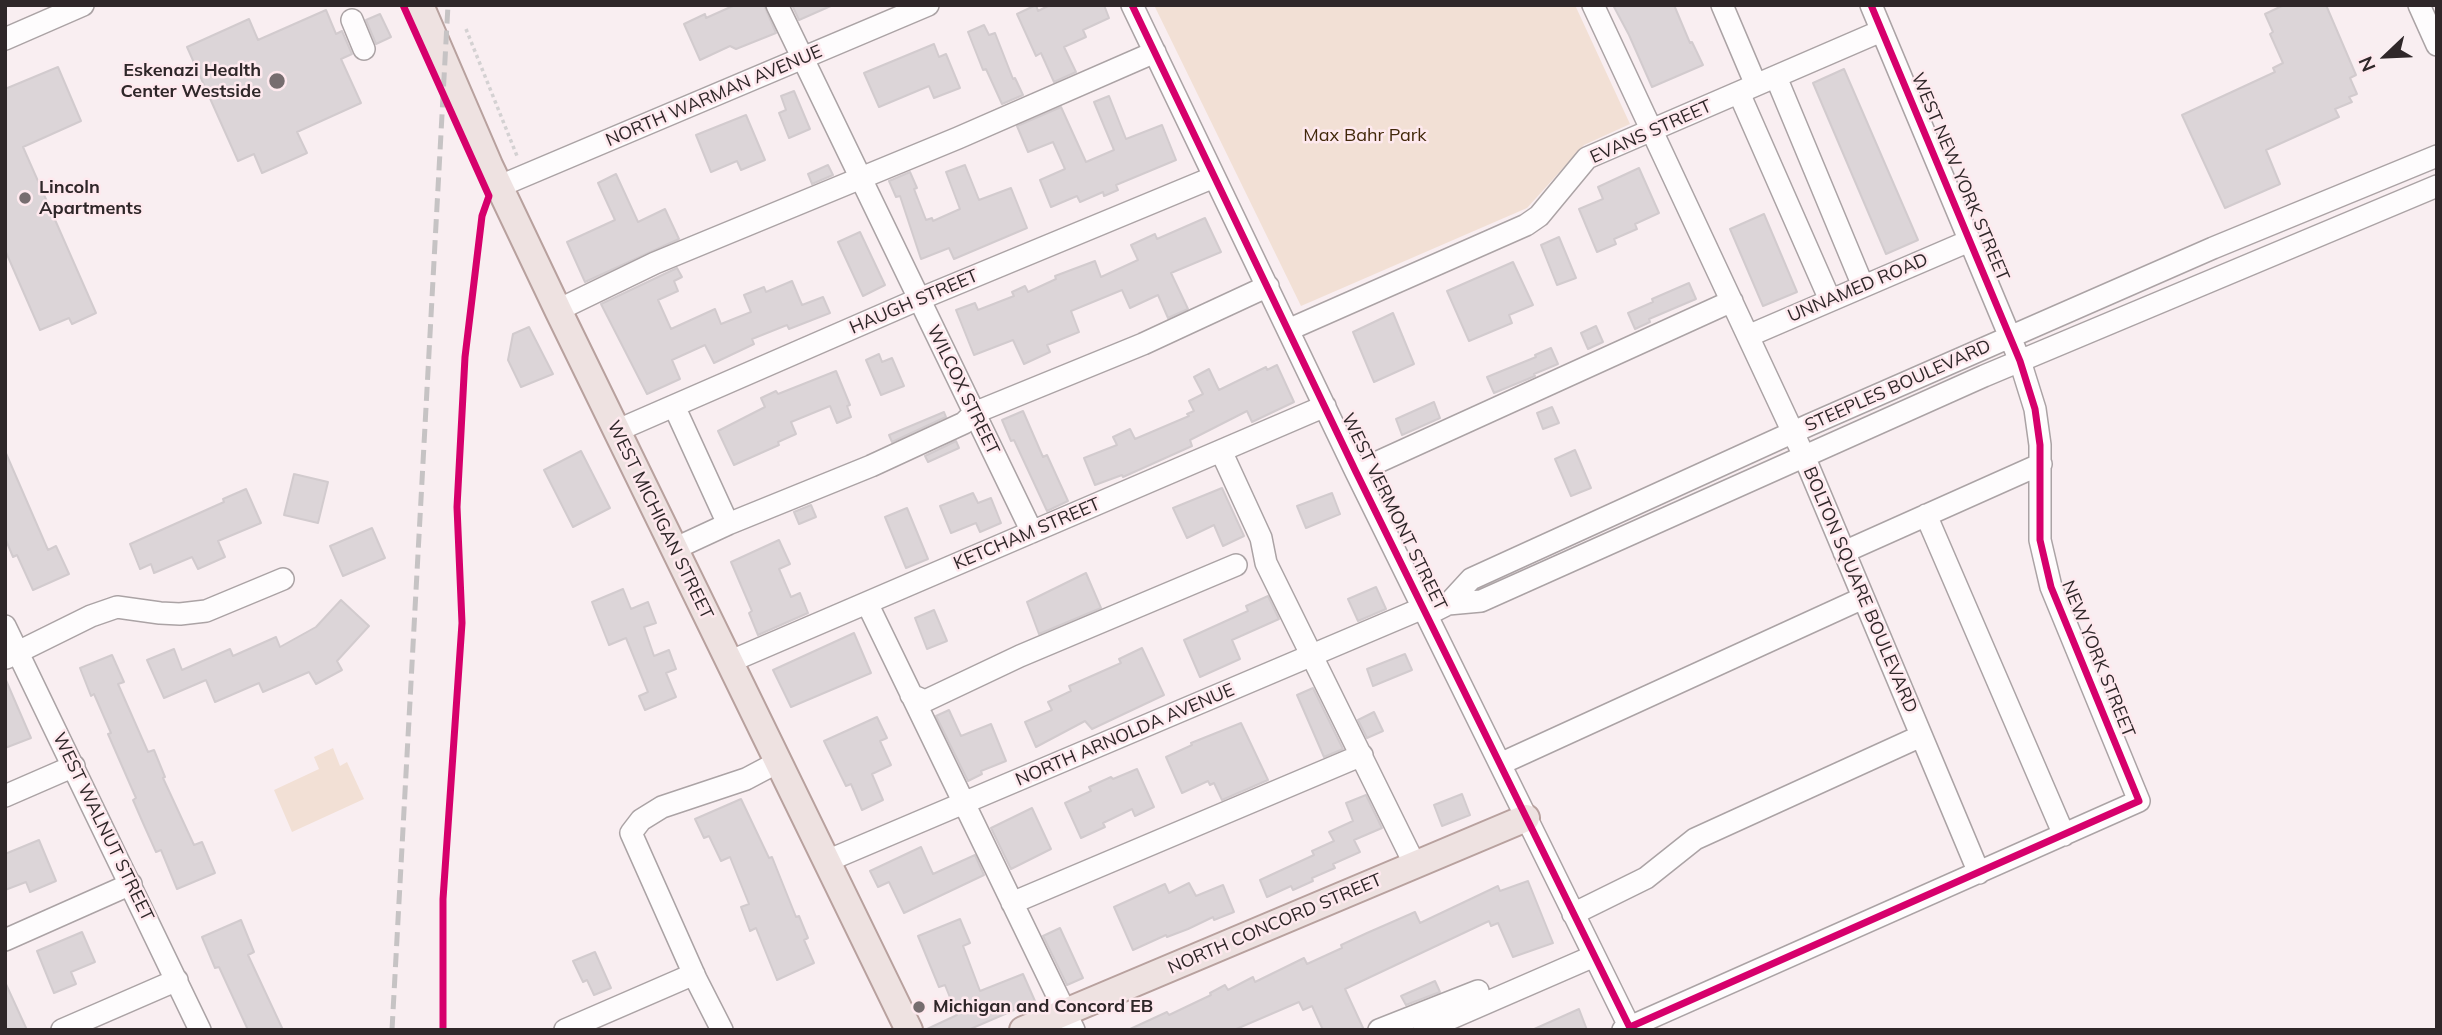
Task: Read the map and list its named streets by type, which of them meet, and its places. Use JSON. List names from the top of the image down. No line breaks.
{"streets":{"main road":["WEST MICHIGAN STREET","NORTH CONCORD STREET"],"street":["NORTH WARMAN AVENUE","EVANS STREET","WEST NEW YORK STREET","UNNAMED ROAD","HAUGH STREET","STEEPLES BOULEVARD","WILCOX STREET","WEST VERMONT STREET","KETCHAM STREET","BOLTON SQUARE BOULEVARD","NEW YORK STREET","NORTH ARNOLDA AVENUE","WEST WALNUT STREET"]},"crossings":[["NORTH WARMAN AVENUE","WILCOX STREET"],["NORTH WARMAN AVENUE","WEST MICHIGAN STREET"],["EVANS STREET","WEST NEW YORK STREET"],["EVANS STREET","WEST VERMONT STREET"],["EVANS STREET","BOLTON SQUARE BOULEVARD"],["WEST NEW YORK STREET","UNNAMED ROAD"],["WEST NEW YORK STREET","STEEPLES BOULEVARD"],["WEST NEW YORK STREET","NEW YORK STREET"],["UNNAMED ROAD","BOLTON SQUARE BOULEVARD"],["HAUGH STREET","WILCOX STREET"],["HAUGH STREET","WEST VERMONT STREET"],["HAUGH STREET","WEST MICHIGAN STREET"],["STEEPLES BOULEVARD","WEST VERMONT STREET"],["STEEPLES BOULEVARD","BOLTON SQUARE BOULEVARD"],["STEEPLES BOULEVARD","NEW YORK STREET"],["STEEPLES BOULEVARD","NORTH ARNOLDA AVENUE"],["WILCOX STREET","KETCHAM STREET"],["WEST VERMONT STREET","KETCHAM STREET"],["WEST VERMONT STREET","NORTH ARNOLDA AVENUE"],["WEST VERMONT STREET","NORTH CONCORD STREET"],["WEST MICHIGAN STREET","KETCHAM STREET"],["WEST MICHIGAN STREET","NORTH ARNOLDA AVENUE"]],"parks":["Max Bahr Park"],"places":["Eskenazi Health Center Westside","Lincoln Apartments","Michigan and Concord EB"],"north":"bottom left"}
